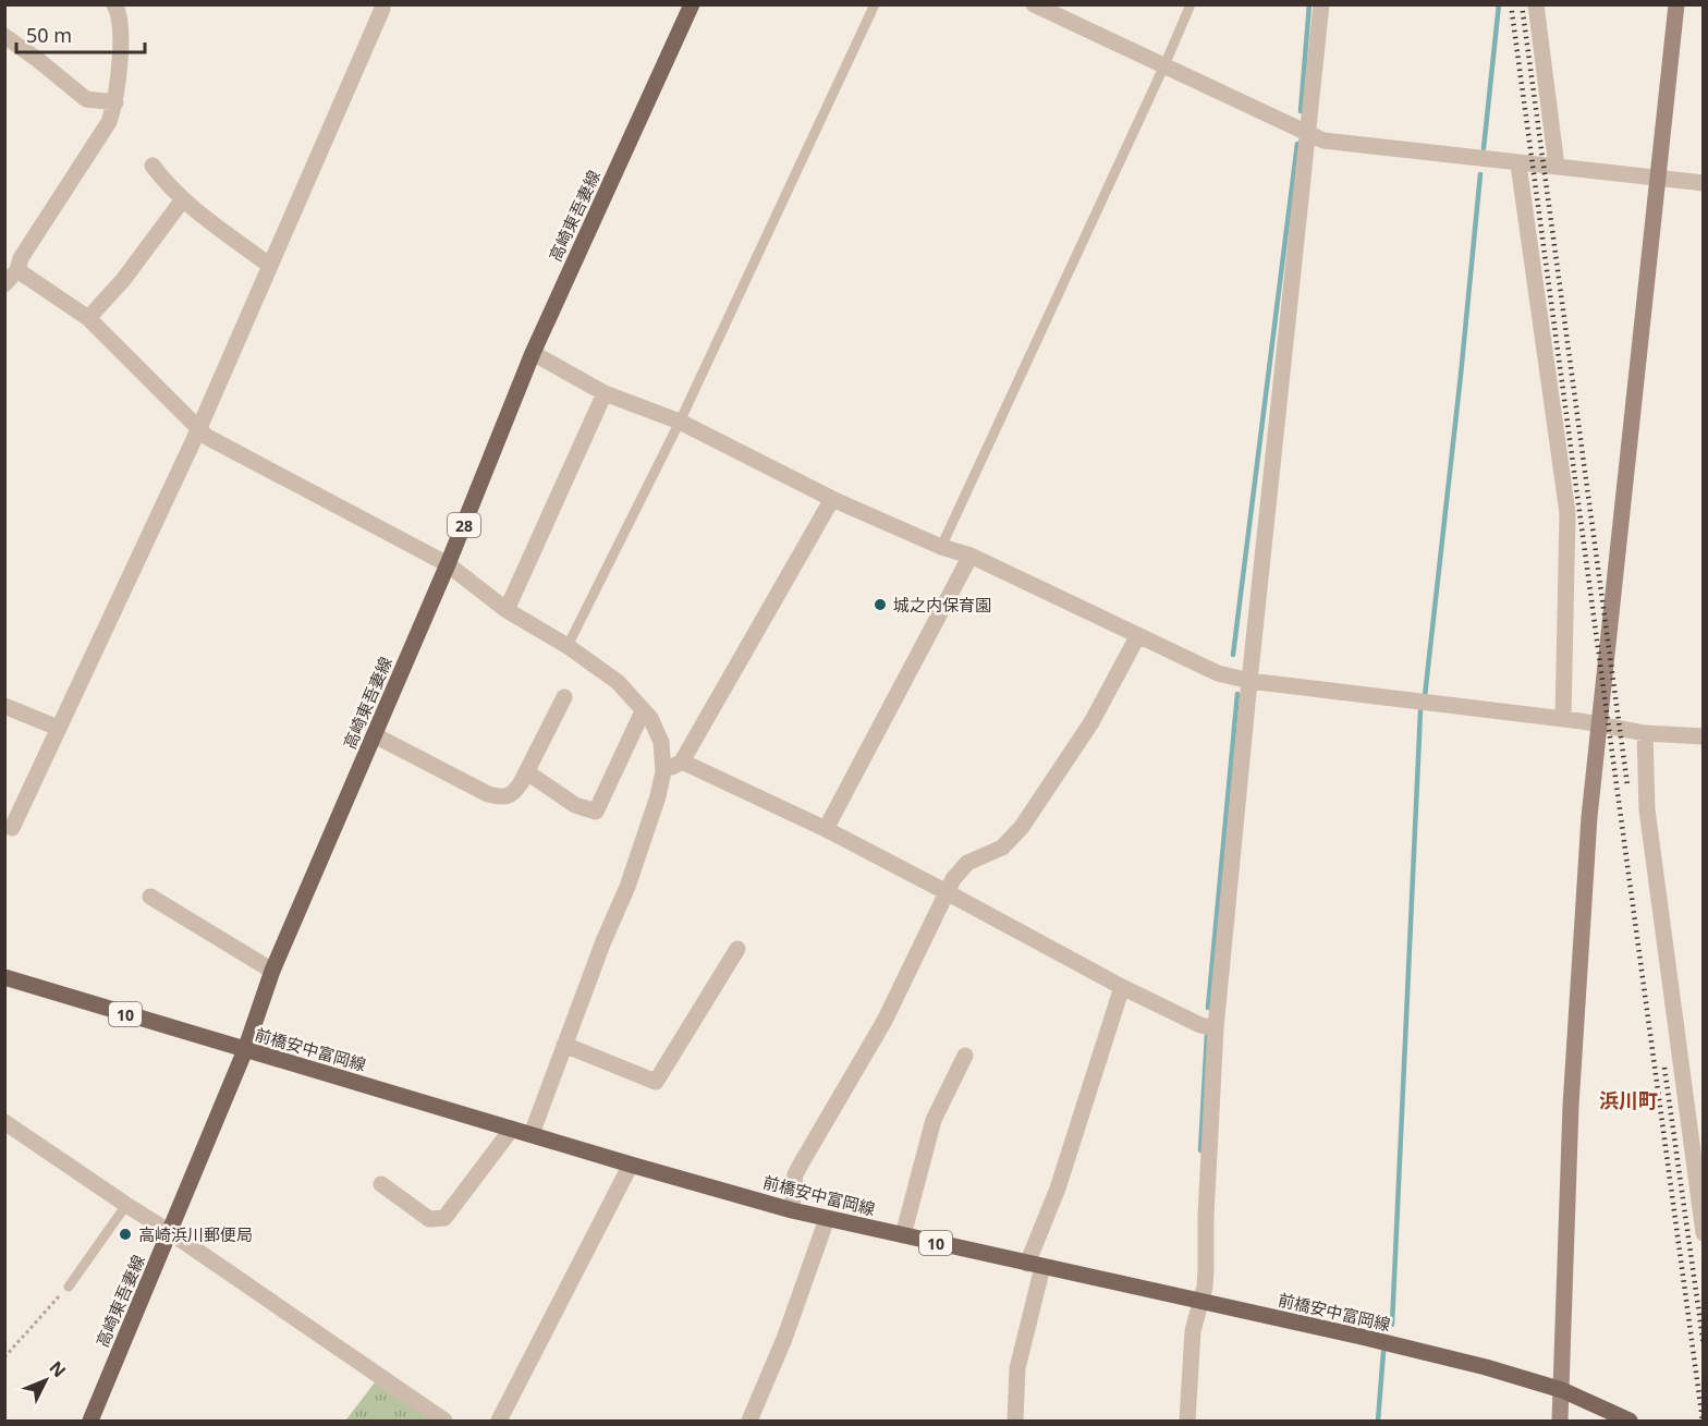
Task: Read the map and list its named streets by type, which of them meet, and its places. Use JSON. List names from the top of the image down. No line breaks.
{"streets":{"main road":["高崎東吾妻線","28","10","前橋安中富岡線"]},"crossings":[["高崎東吾妻線","前橋安中富岡線"]],"districts":["浜川町"],"places":["城之内保育園","高崎浜川郵便局"],"scale_bar":"50 m","north":"top right"}
